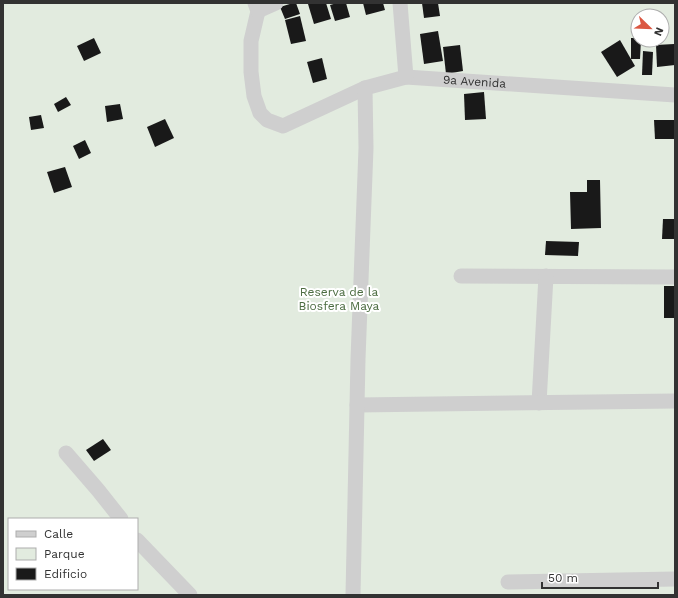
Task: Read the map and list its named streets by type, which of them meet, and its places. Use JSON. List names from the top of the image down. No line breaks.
{"streets":{"street":["9a Avenida"]},"parks":["Reserva de la Biosfera Maya"],"legend":["Calle","Parque","Edificio"],"scale_bar":"50 m","north":"bottom right"}
